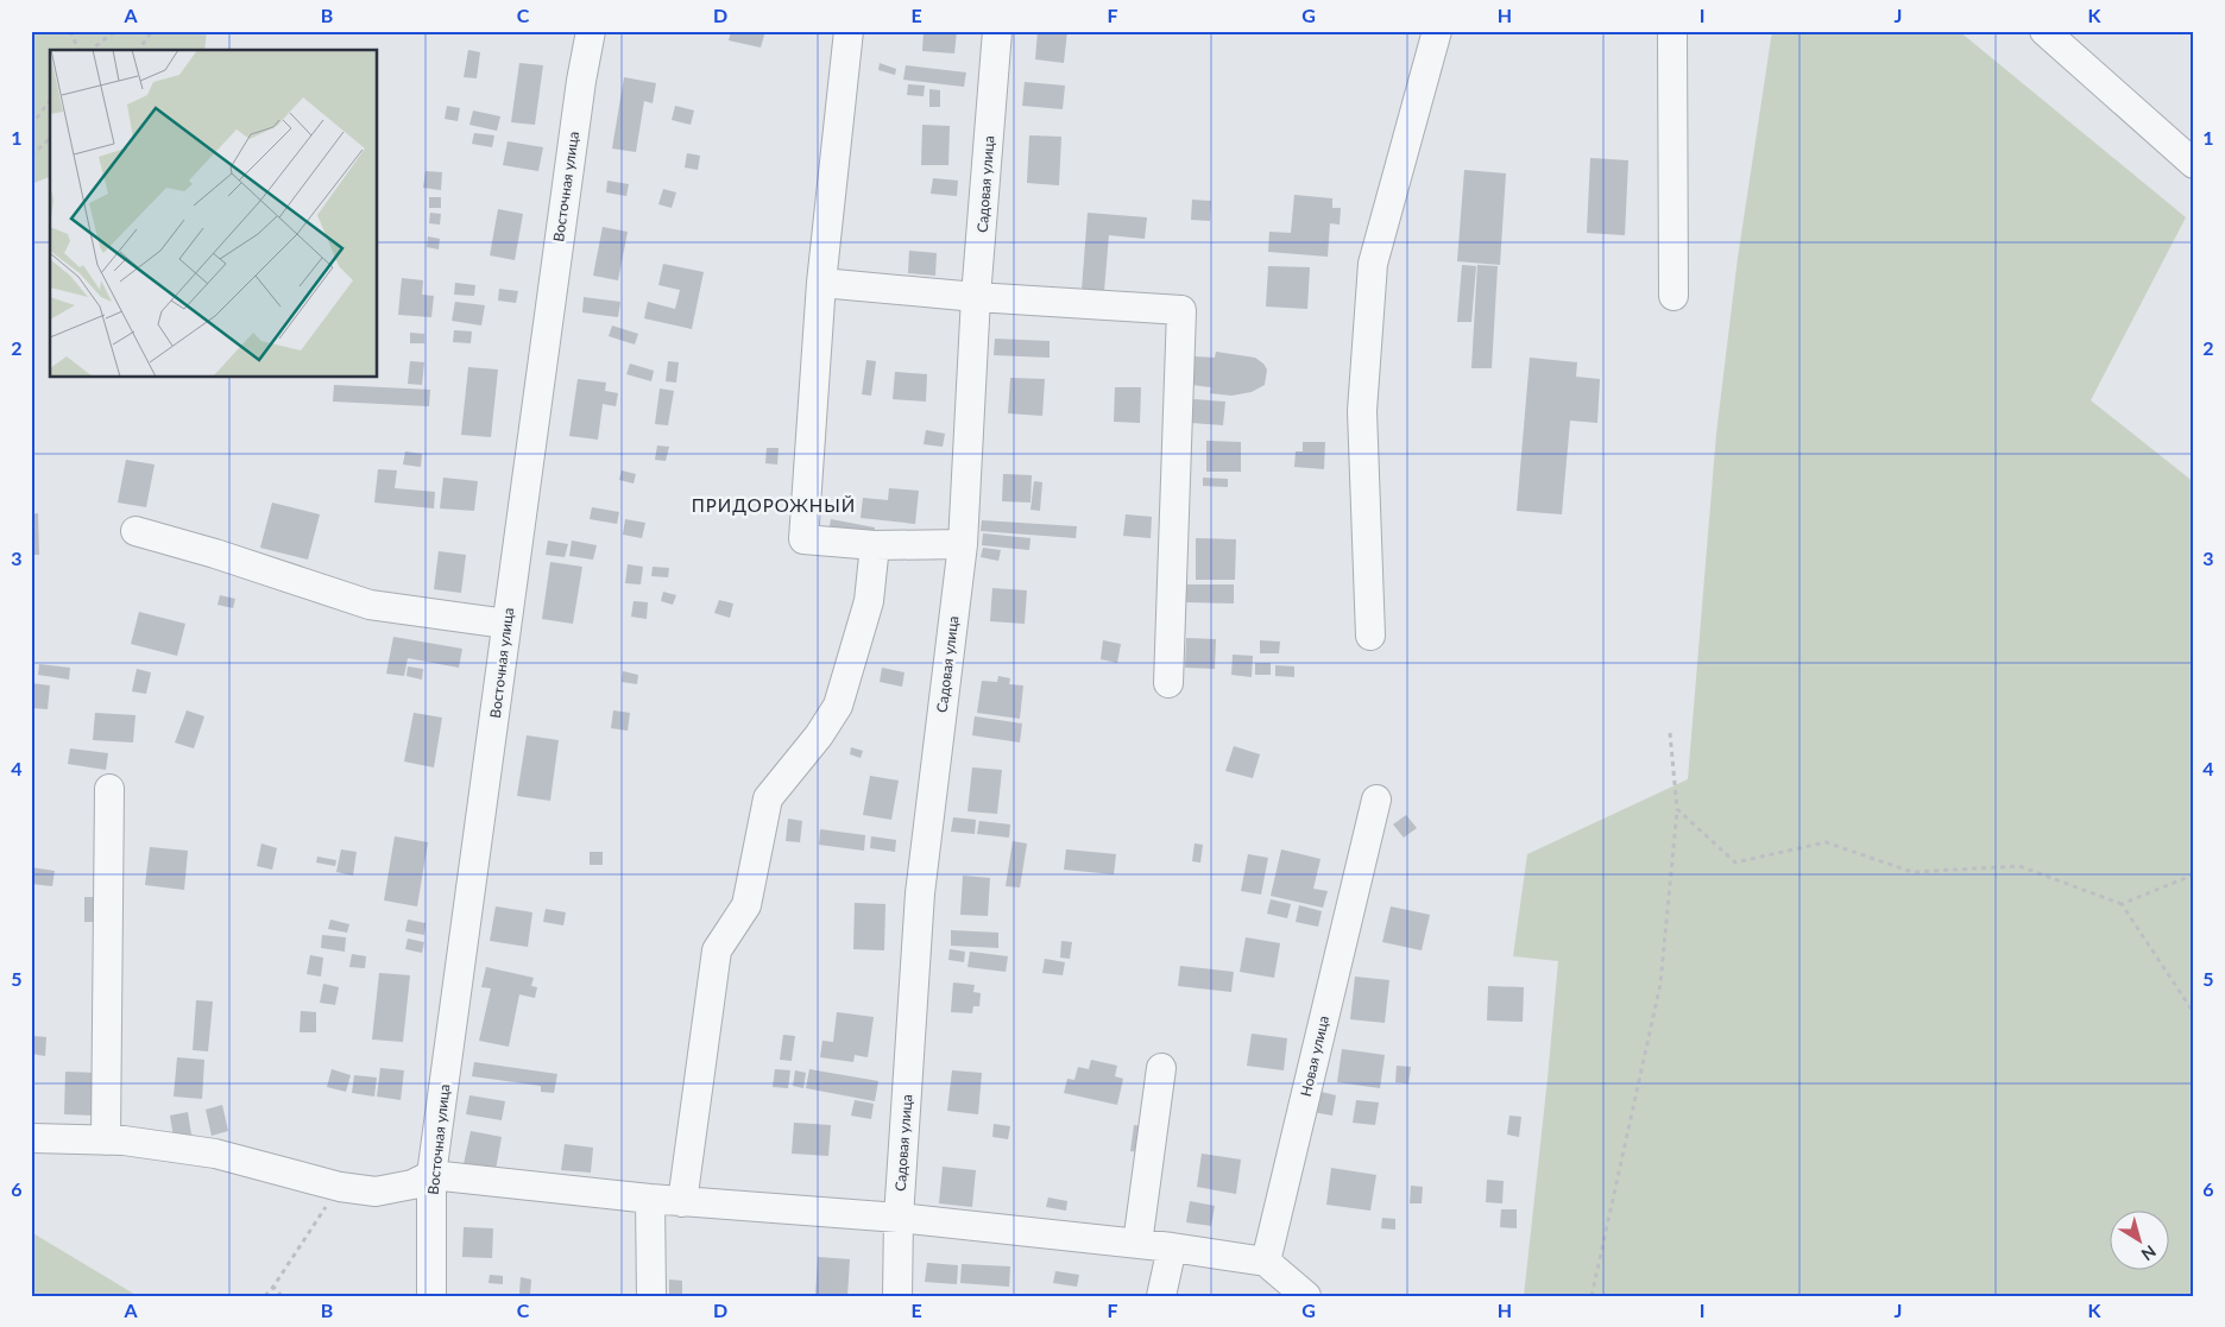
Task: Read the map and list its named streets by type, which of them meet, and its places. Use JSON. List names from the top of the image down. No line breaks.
{"streets":{"street":["Садовая улица","Восточная улица","Новая улица"]},"districts":["ПРИДОРОЖНЫЙ"],"north":"bottom right","grid":{"columns":["A","B","C","D","E","F","G","H","I","J","K"],"rows":["1","2","3","4","5","6"]}}
